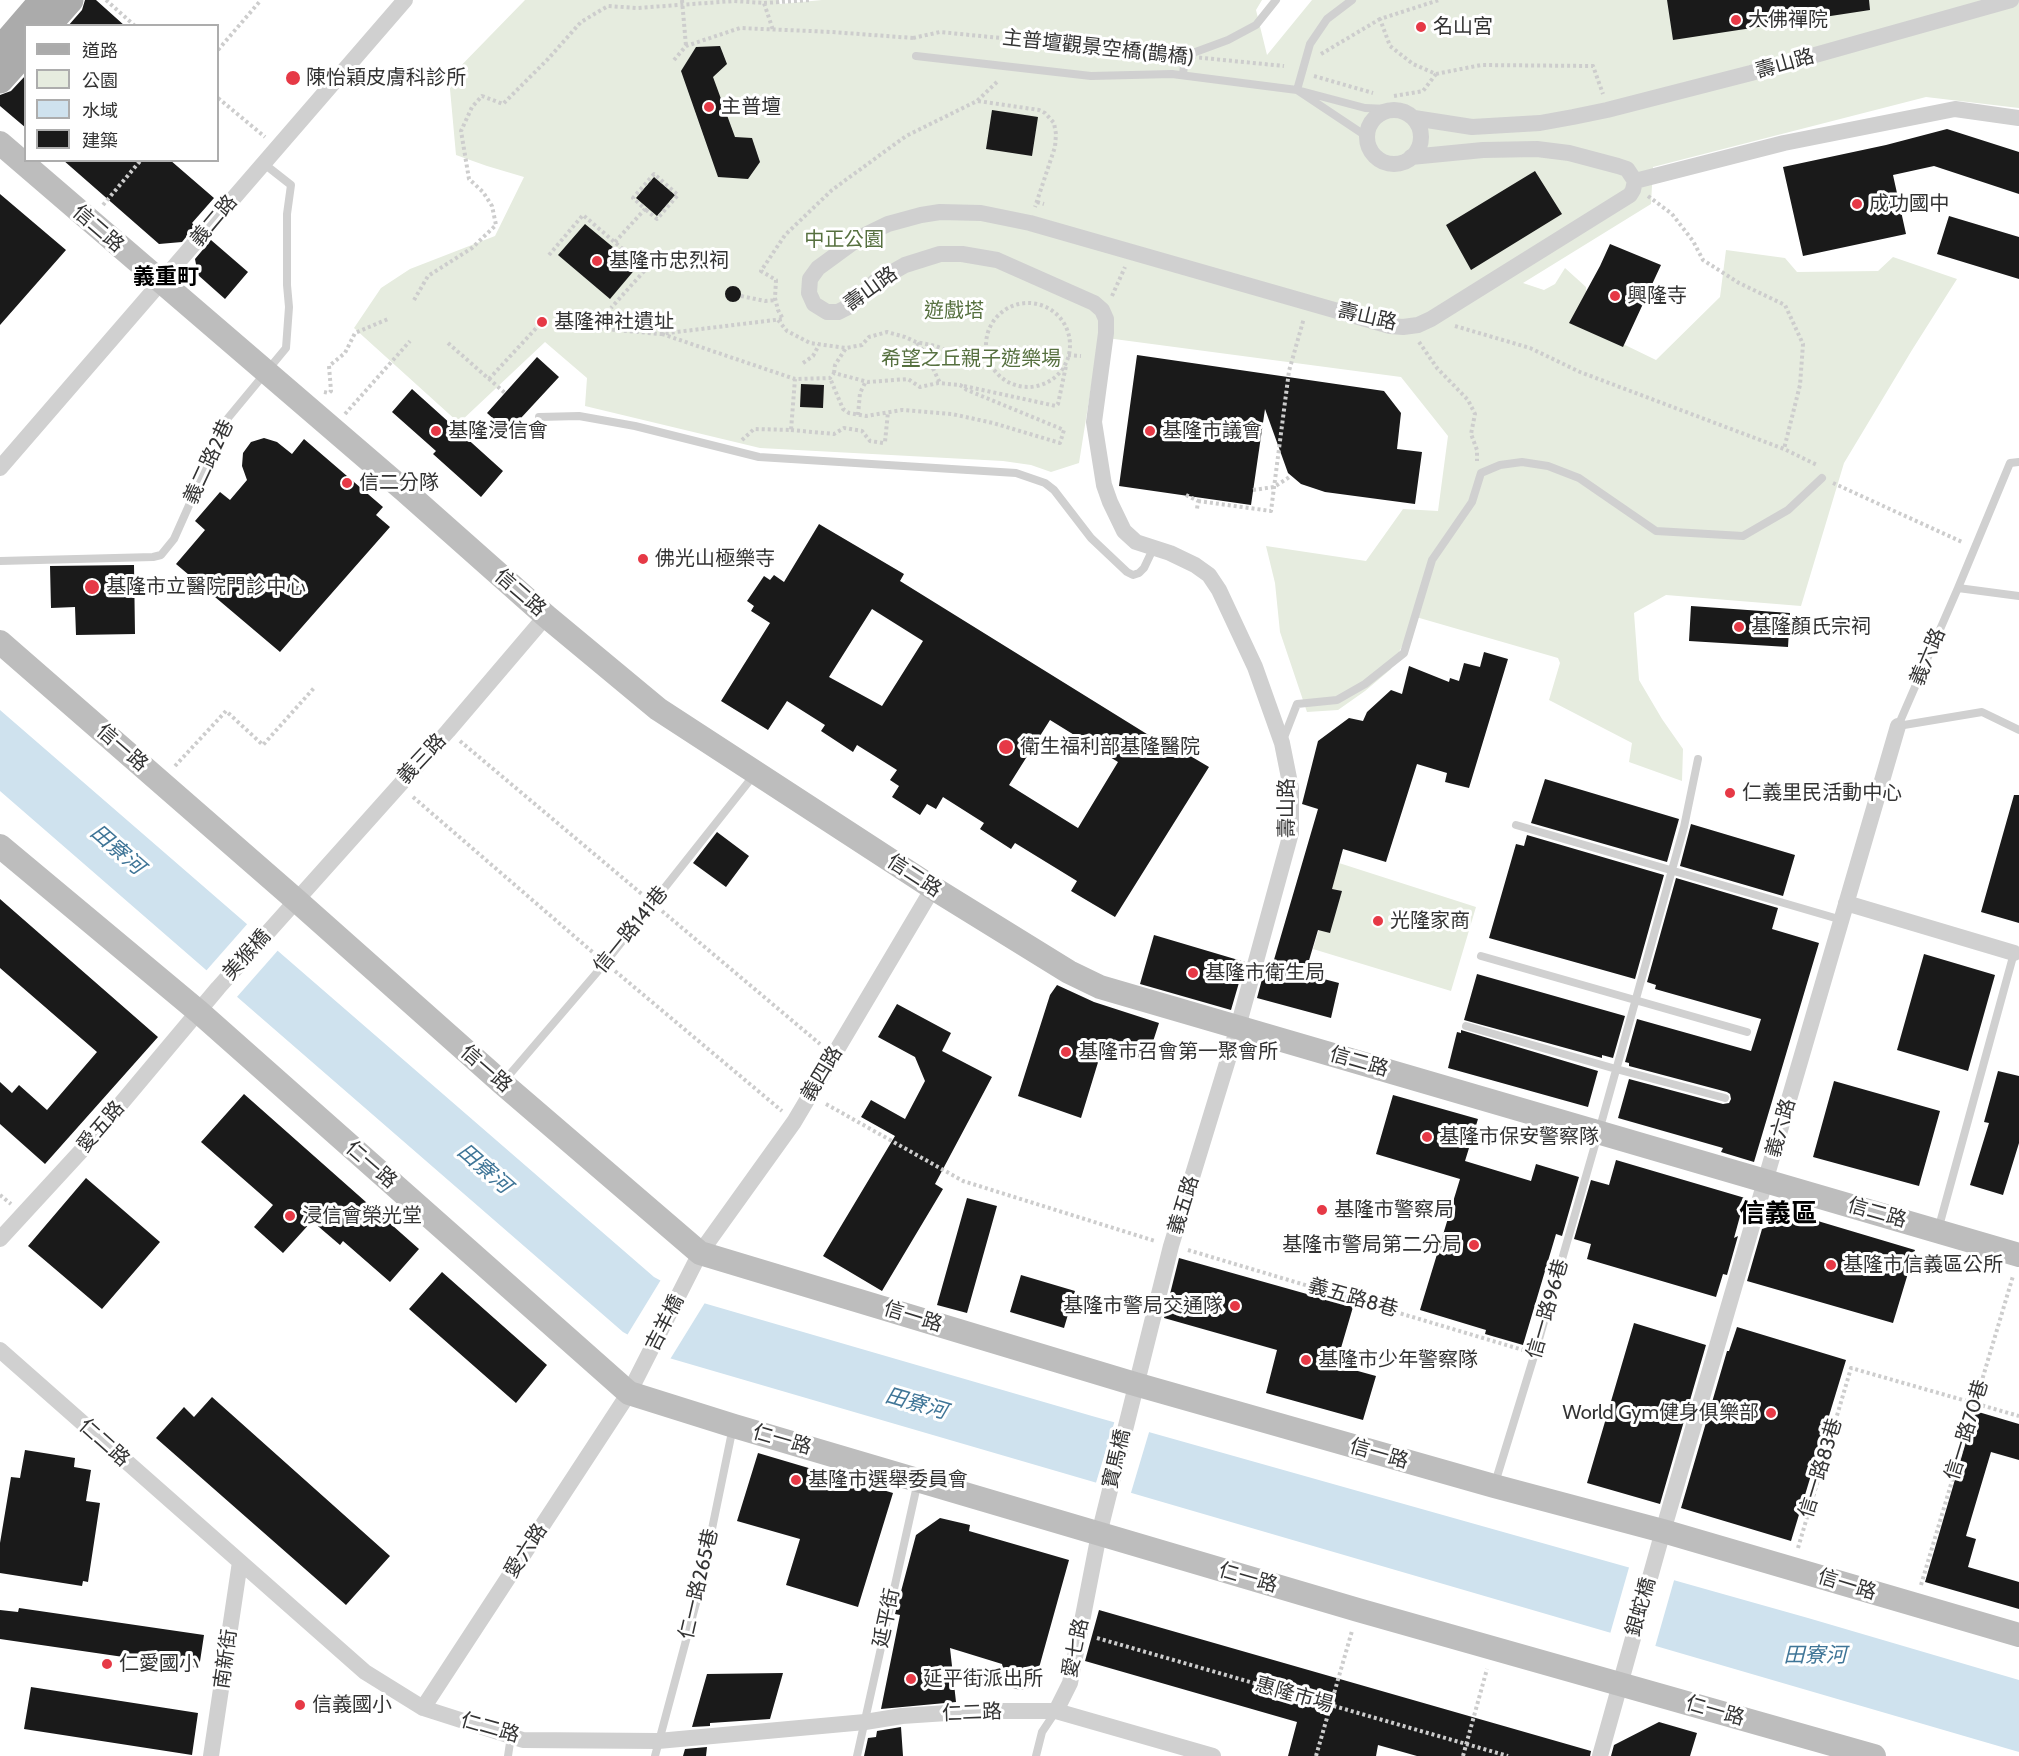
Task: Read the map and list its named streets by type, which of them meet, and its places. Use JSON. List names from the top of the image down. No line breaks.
{"streets":{"street":["壽山路","義二路","信二路","義六路","信一路","義三路","美猴橋","義四路","愛五路","仁一路","義五路","吉羊橋","仁二路","寶馬橋","愛六路","銀蛇橋","愛七路","南新街"],"lane":["義二路2巷","信一路141巷","信一路96巷","仁一路265巷","延平街"],"path":["主普壇觀景空橋(鵲橋)","義五路8巷","信一路70巷","信一路83巷","惠隆市場"]},"crossings":[["壽山路","信二路"],["壽山路","義五路"],["義二路","信二路"],["義二路","義二路2巷"],["信二路","義二路2巷"],["信二路","義六路"],["信二路","義三路"],["信二路","信一路141巷"],["信二路","義四路"],["信二路","義五路"],["信二路","信一路96巷"],["信二路","信一路70巷"],["義六路","信一路"],["義六路","銀蛇橋"],["信一路","義三路"],["信一路","信一路141巷"],["信一路","美猴橋"],["信一路","義四路"],["信一路","義五路"],["信一路","信一路96巷"],["信一路","吉羊橋"],["信一路","信一路70巷"],["信一路","寶馬橋"],["信一路","信一路83巷"],["信一路","銀蛇橋"],["義三路","美猴橋"],["美猴橋","愛五路"],["美猴橋","仁一路"],["義四路","義五路8巷"],["義四路","吉羊橋"],["愛五路","仁一路"],["仁一路","吉羊橋"],["仁一路","寶馬橋"],["仁一路","愛六路"],["仁一路","仁一路265巷"],["仁一路","銀蛇橋"],["仁一路","延平街"],["仁一路","愛七路"],["義五路","義五路8巷"],["義五路","寶馬橋"],["義五路8巷","信一路96巷"],["吉羊橋","愛六路"],["信一路70巷","信一路83巷"],["仁二路","愛六路"],["仁二路","仁一路265巷"],["仁二路","延平街"],["仁二路","愛七路"],["仁二路","南新街"],["寶馬橋","愛七路"],["愛七路","惠隆市場"]],"districts":["義重町","信義區"],"water":["田寮河"],"parks":["中正公園","遊戲塔","希望之丘親子遊樂場"],"places":["大佛禪院","名山宮","陳怡穎皮膚科診所","主普壇","成功國中","基隆市忠烈祠","興隆寺","基隆神社遺址","基隆浸信會","基隆市議會","信二分隊","佛光山極樂寺","基隆市立醫院門診中心","基隆顏氏宗祠","衛生福利部基隆醫院","仁義里民活動中心","光隆家商","基隆市衛生局","基隆市召會第一聚會所","基隆市保安警察隊","基隆市警察局","浸信會榮光堂","基隆市警局第二分局","基隆市信義區公所","基隆市警局交通隊","基隆市少年警察隊","World Gym健身俱樂部","基隆市選舉委員會","仁愛國小","延平街派出所","信義國小"],"legend":["道路","公園","水域","建築"]}
